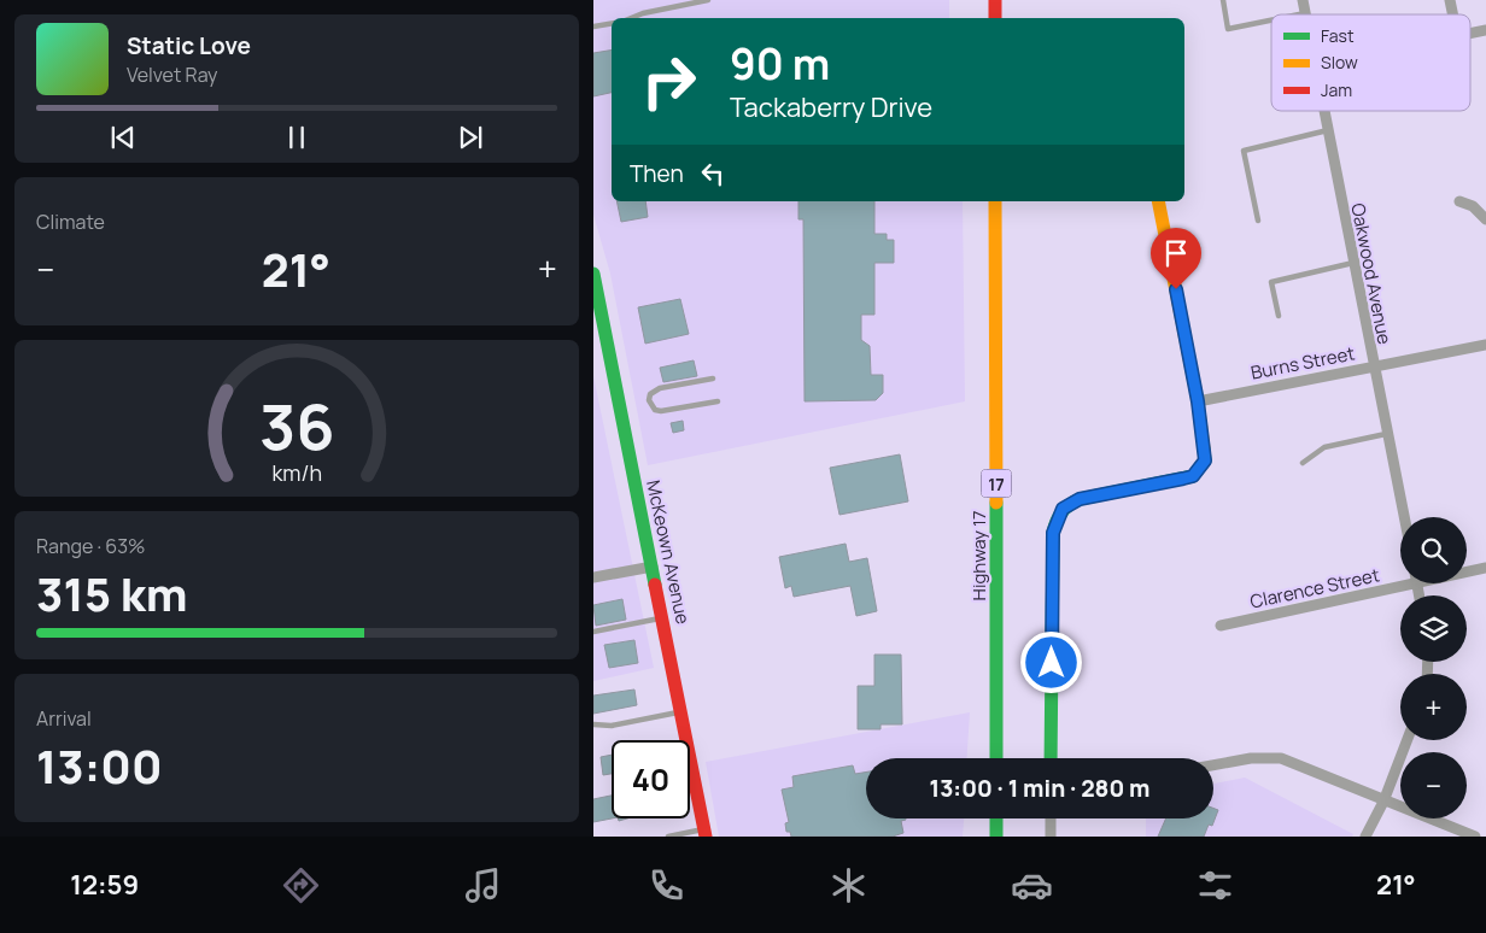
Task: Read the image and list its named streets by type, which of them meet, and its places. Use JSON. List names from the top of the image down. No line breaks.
{"streets":{"main road":["17","McKeown Avenue","Highway 17"],"street":["Oakwood Avenue","Burns Street","Clarence Street"]},"crossings":[["Oakwood Avenue","Burns Street"]],"legend":["Fast","Slow","Jam"],"page":{"turn":["90 m","Tackaberry Drive"],"song":["Static Love","Velvet Ray"],"then":"Then","tile":["Climate",["Range · 63%","315 km"],["Arrival","13:00"]],"heat":["−","21°","+"],"map_buttons":["+","−"],"limit":"40","trip":"13:00 · 1 min · 280 m","tabs":["12:59","21°"],"gauge":["36","km/h"]}}
